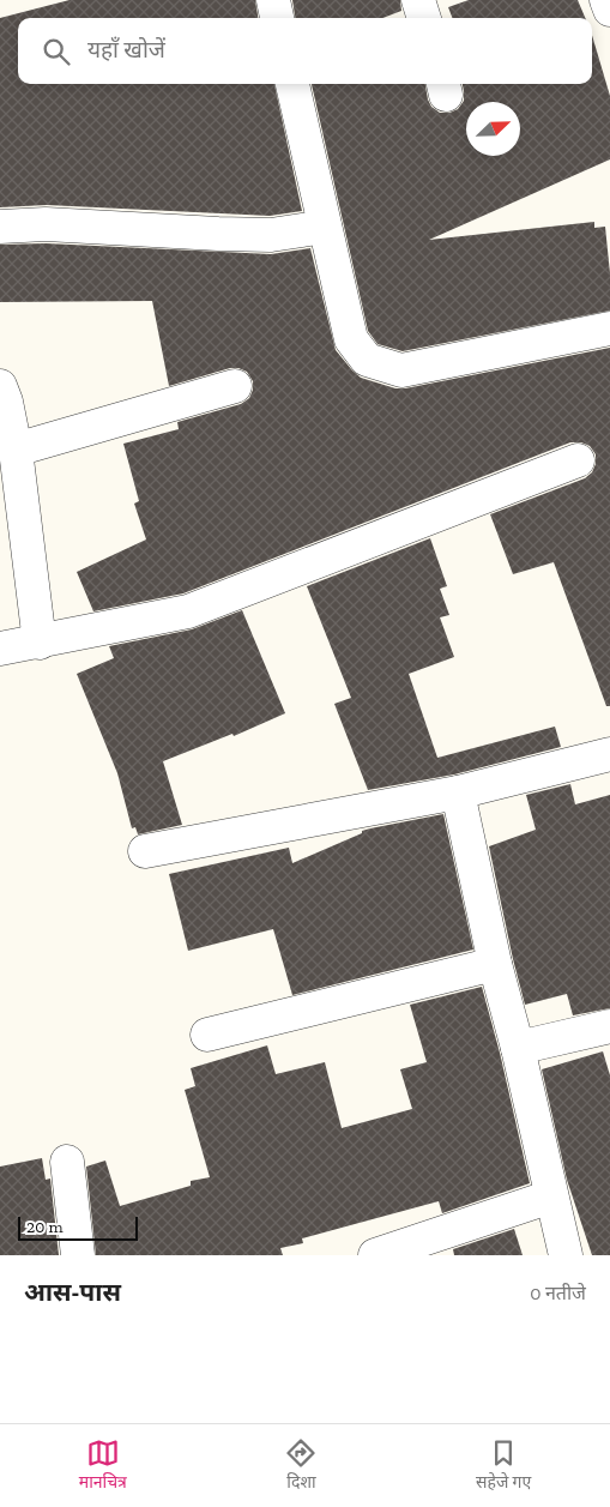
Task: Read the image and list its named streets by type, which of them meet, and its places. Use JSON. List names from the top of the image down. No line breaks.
{"scale_bar":"20 m","north":"top right","page":{"search":"यहाँ खोजें","scale":"20 m","heading":["आस-पास","0 नतीजे"],"nav":["मानचित्र","दिशा","सहेजे गए"]}}
